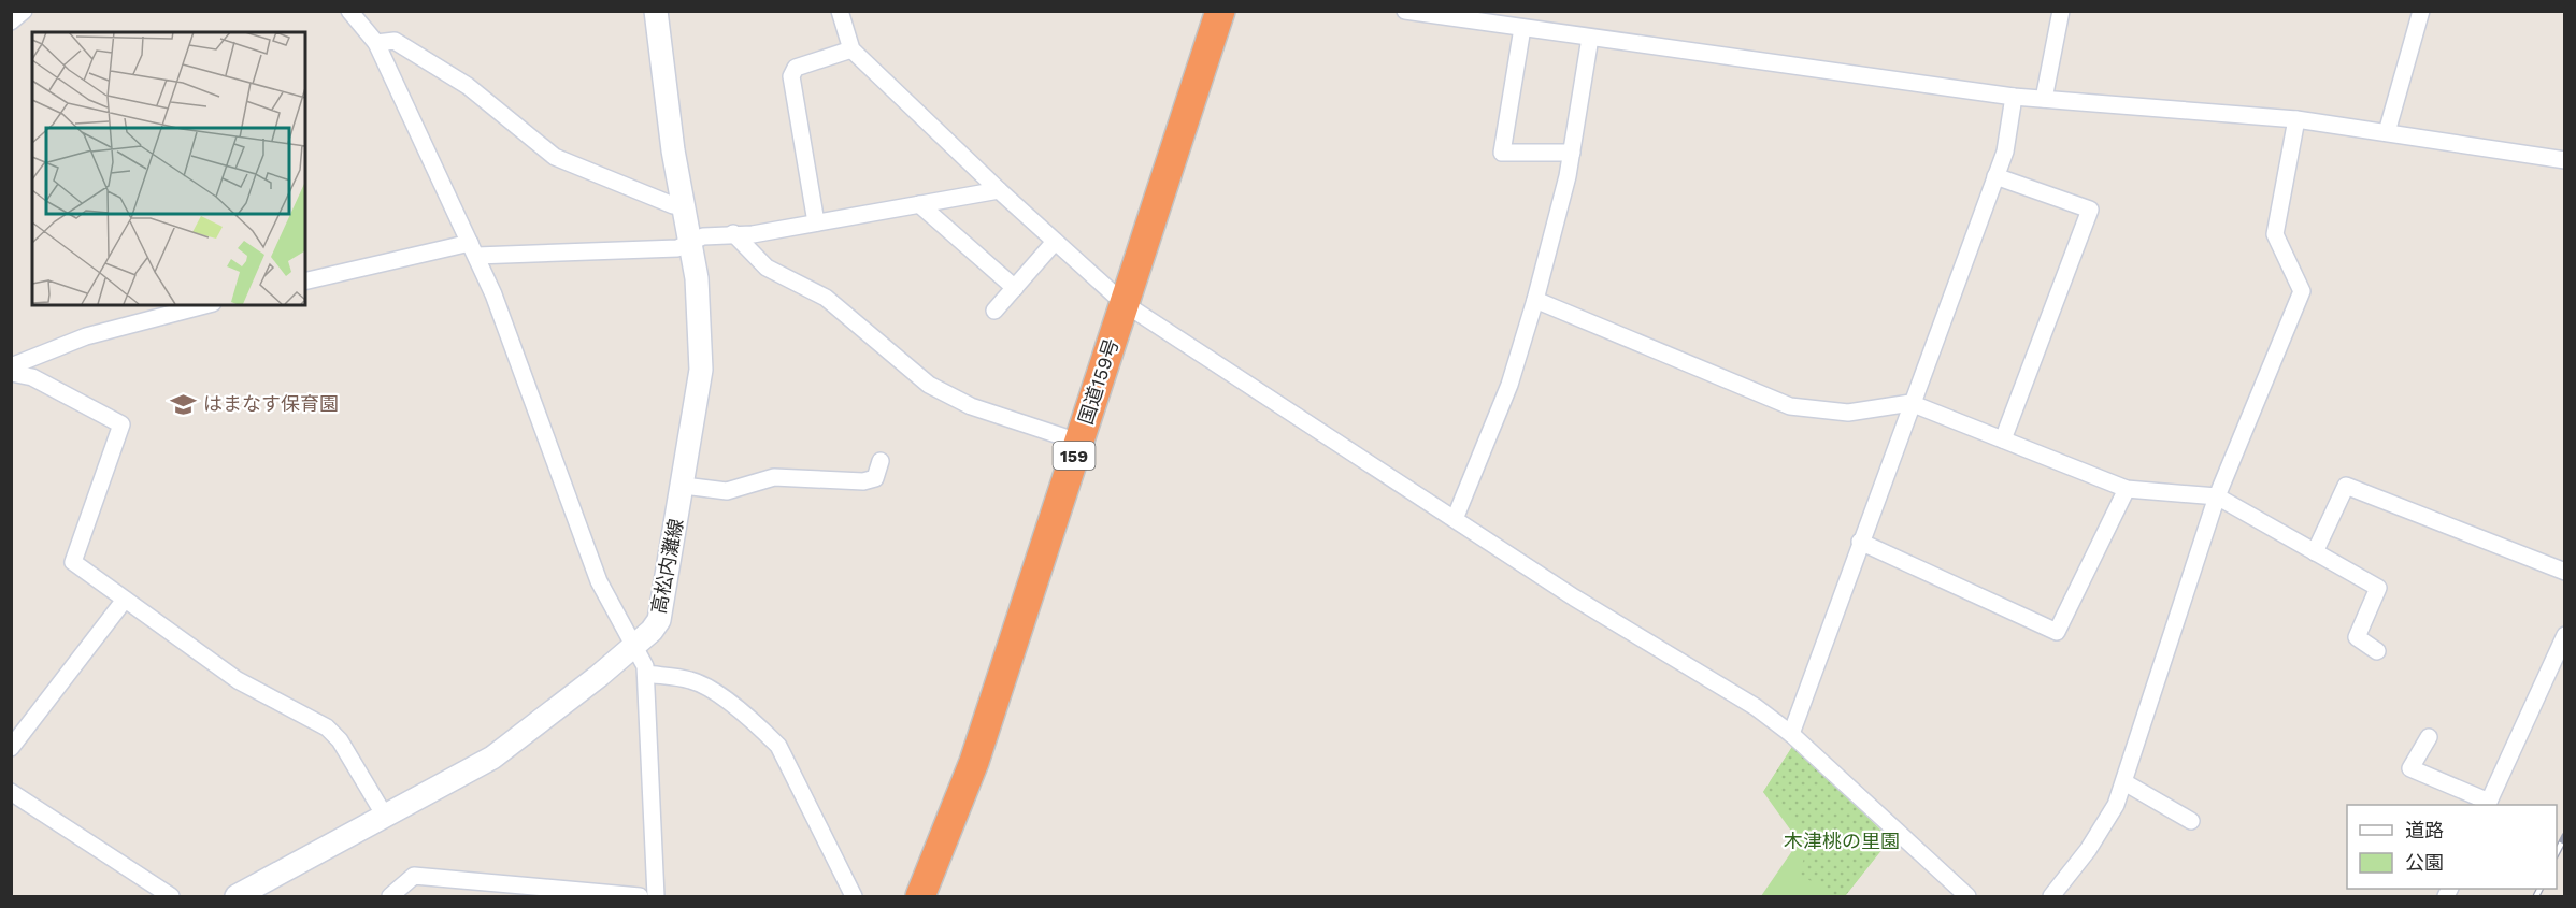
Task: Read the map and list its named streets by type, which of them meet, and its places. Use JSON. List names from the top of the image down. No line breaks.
{"streets":{"highway":["国道159号","159"],"main road":["高松内灘線"]},"parks":["木津桃の里園"],"places":{"school or university":["はまなす保育園"]},"legend":["道路","公園"]}
